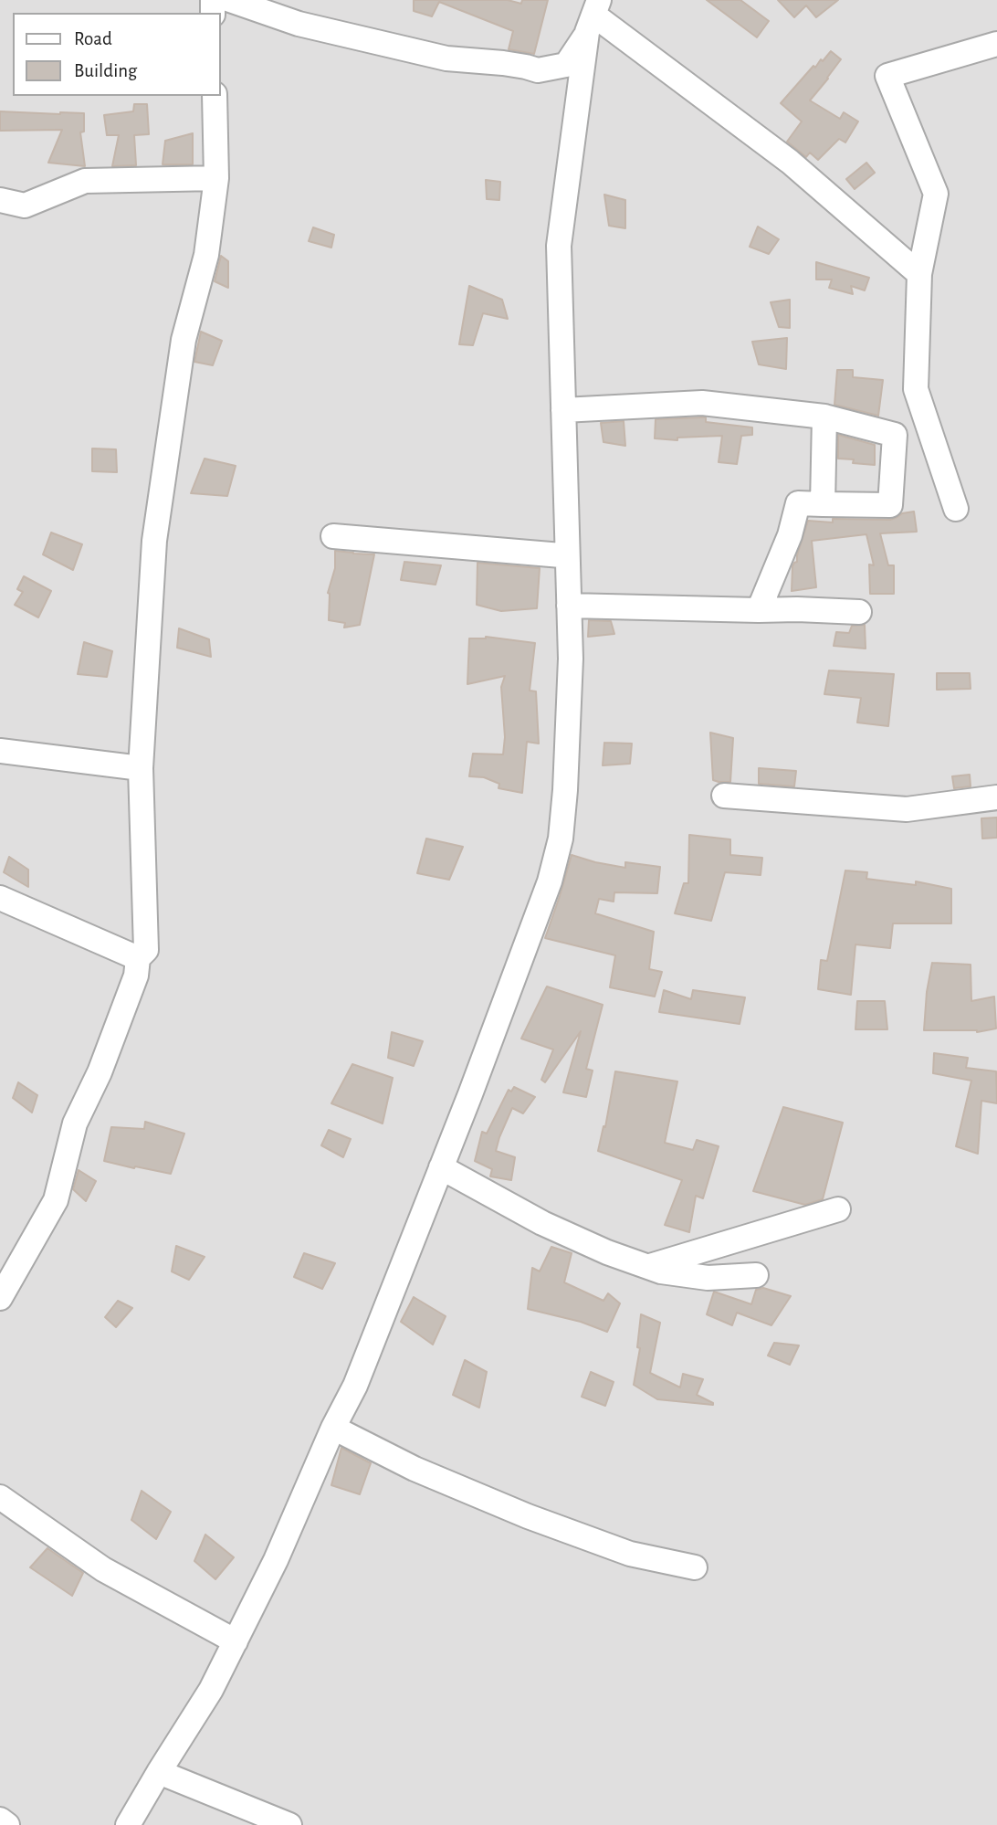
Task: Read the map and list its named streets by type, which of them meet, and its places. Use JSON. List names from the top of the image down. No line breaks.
{"legend":["Road","Building"]}
